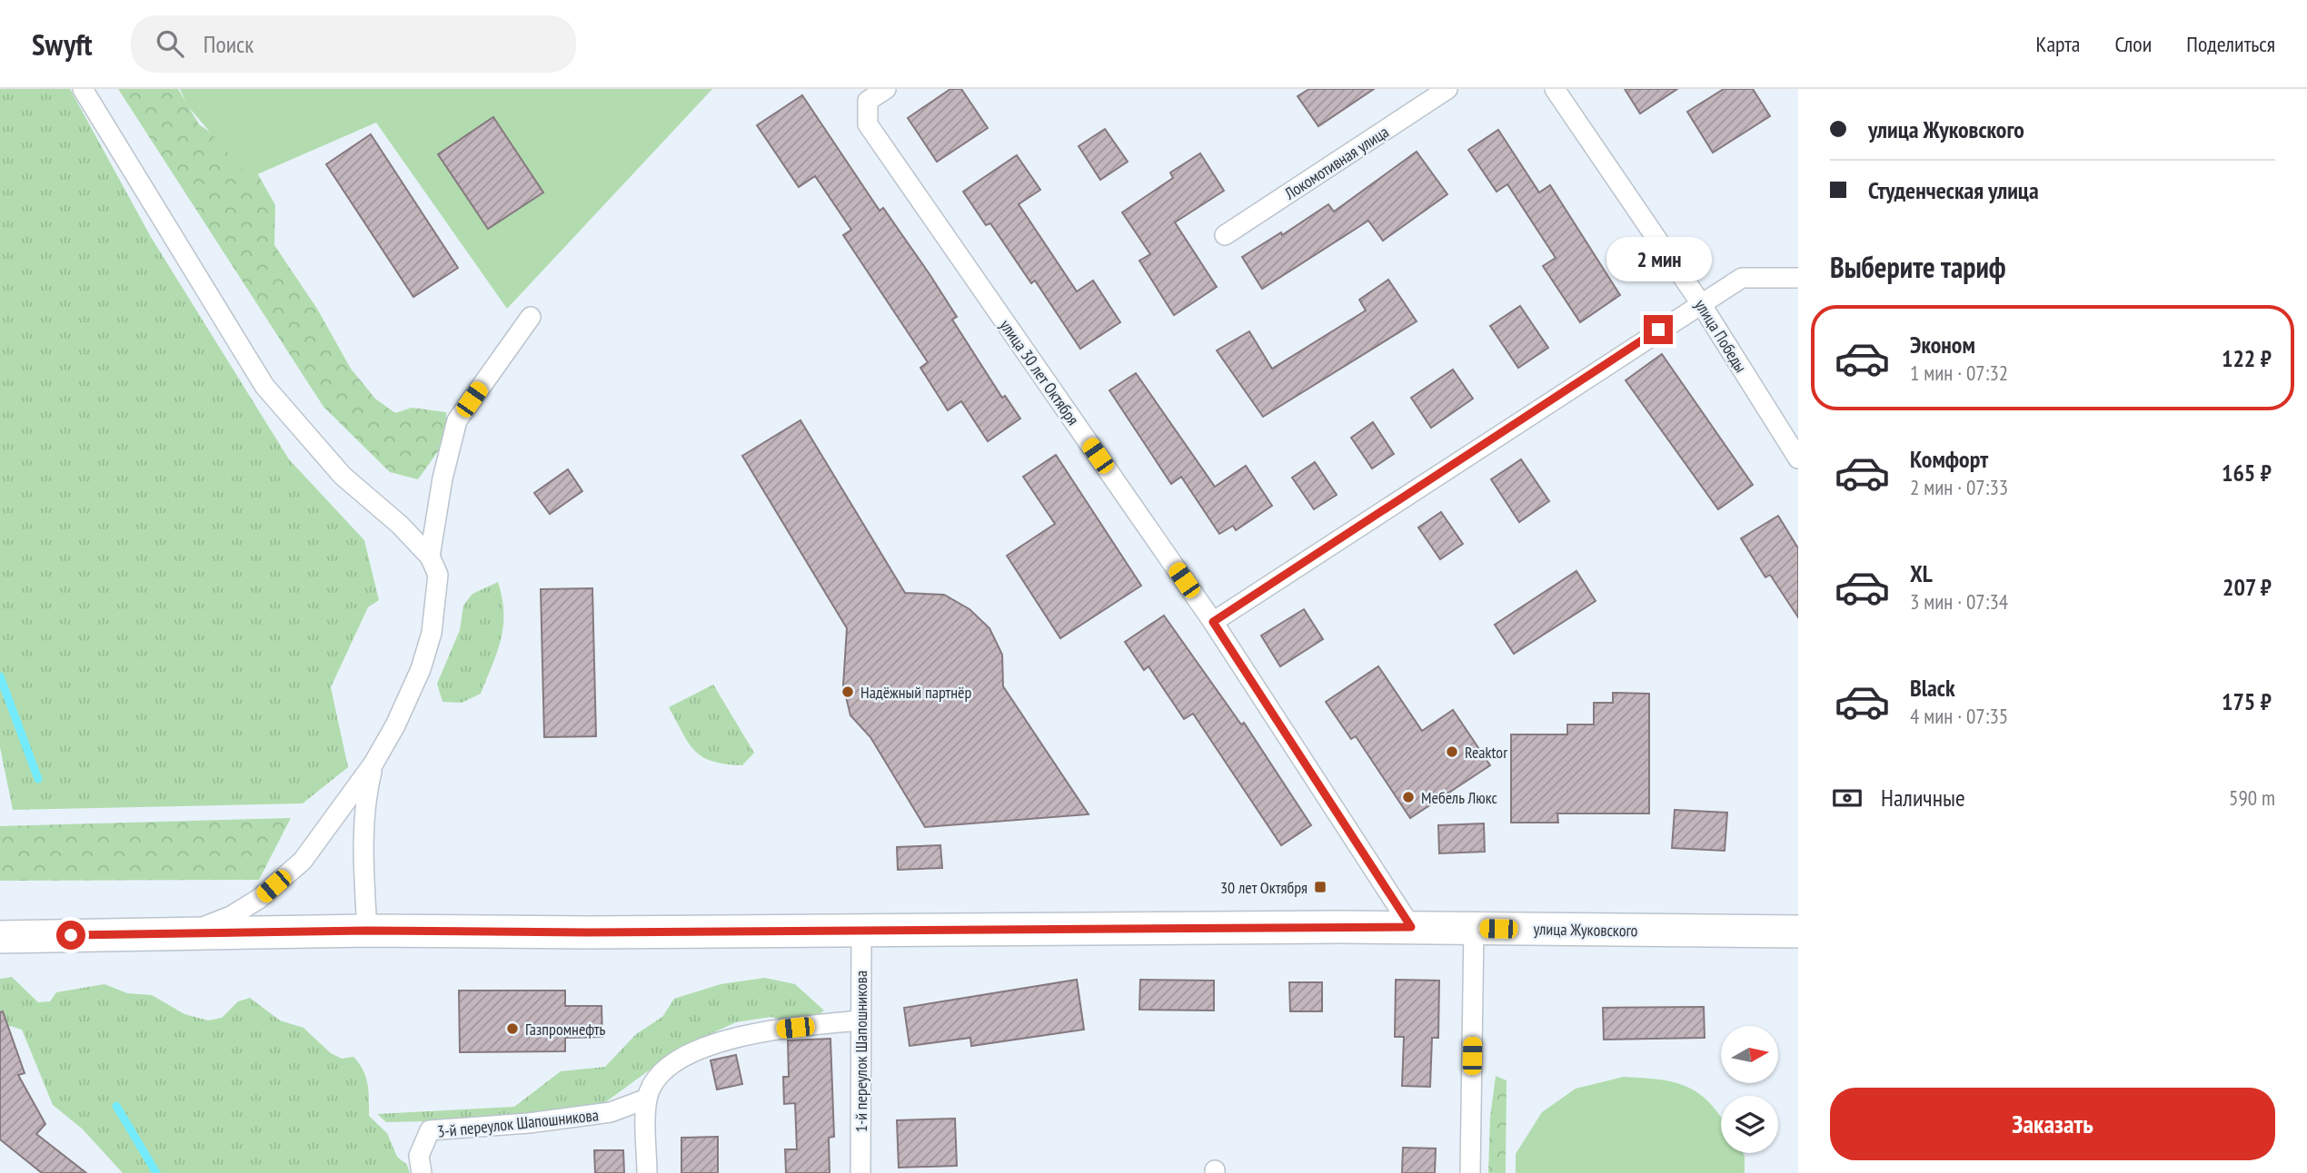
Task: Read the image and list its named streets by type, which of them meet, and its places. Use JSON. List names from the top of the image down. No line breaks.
{"streets":{"main road":["улица Жуковского"],"street":["Локомотивная улица","улица Победы","улица 30 лет Октября","1-й переулок Шапошникова","3-й переулок Шапошникова"]},"crossings":[["улица 30 лет Октября","улица Жуковского"],["улица Жуковского","1-й переулок Шапошникова"]],"places":{"other":["Надёжный партнёр","Reaktor","Мебель Люкс","Газпромнефть"],"transit":["30 лет Октября"]},"north":"right","page":{"header":"Swyft","search":"Поиск","nav":["Карта","Слои","Поделиться"],"banner":["улица Жуковского","Студенческая улица"],"heading":"Выберите тариф","bubble":"2 мин","list":[{"name":"Эконом","note":"1 мин · 07:32","value":"122 ₽"},{"name":"Комфорт","note":"2 мин · 07:33","value":"165 ₽"},{"name":"XL","note":"3 мин · 07:34","value":"207 ₽"},{"name":"Black","note":"4 мин · 07:35","value":"175 ₽"}],"pay":["Наличные","590 m"],"buttons":"Заказать"}}
